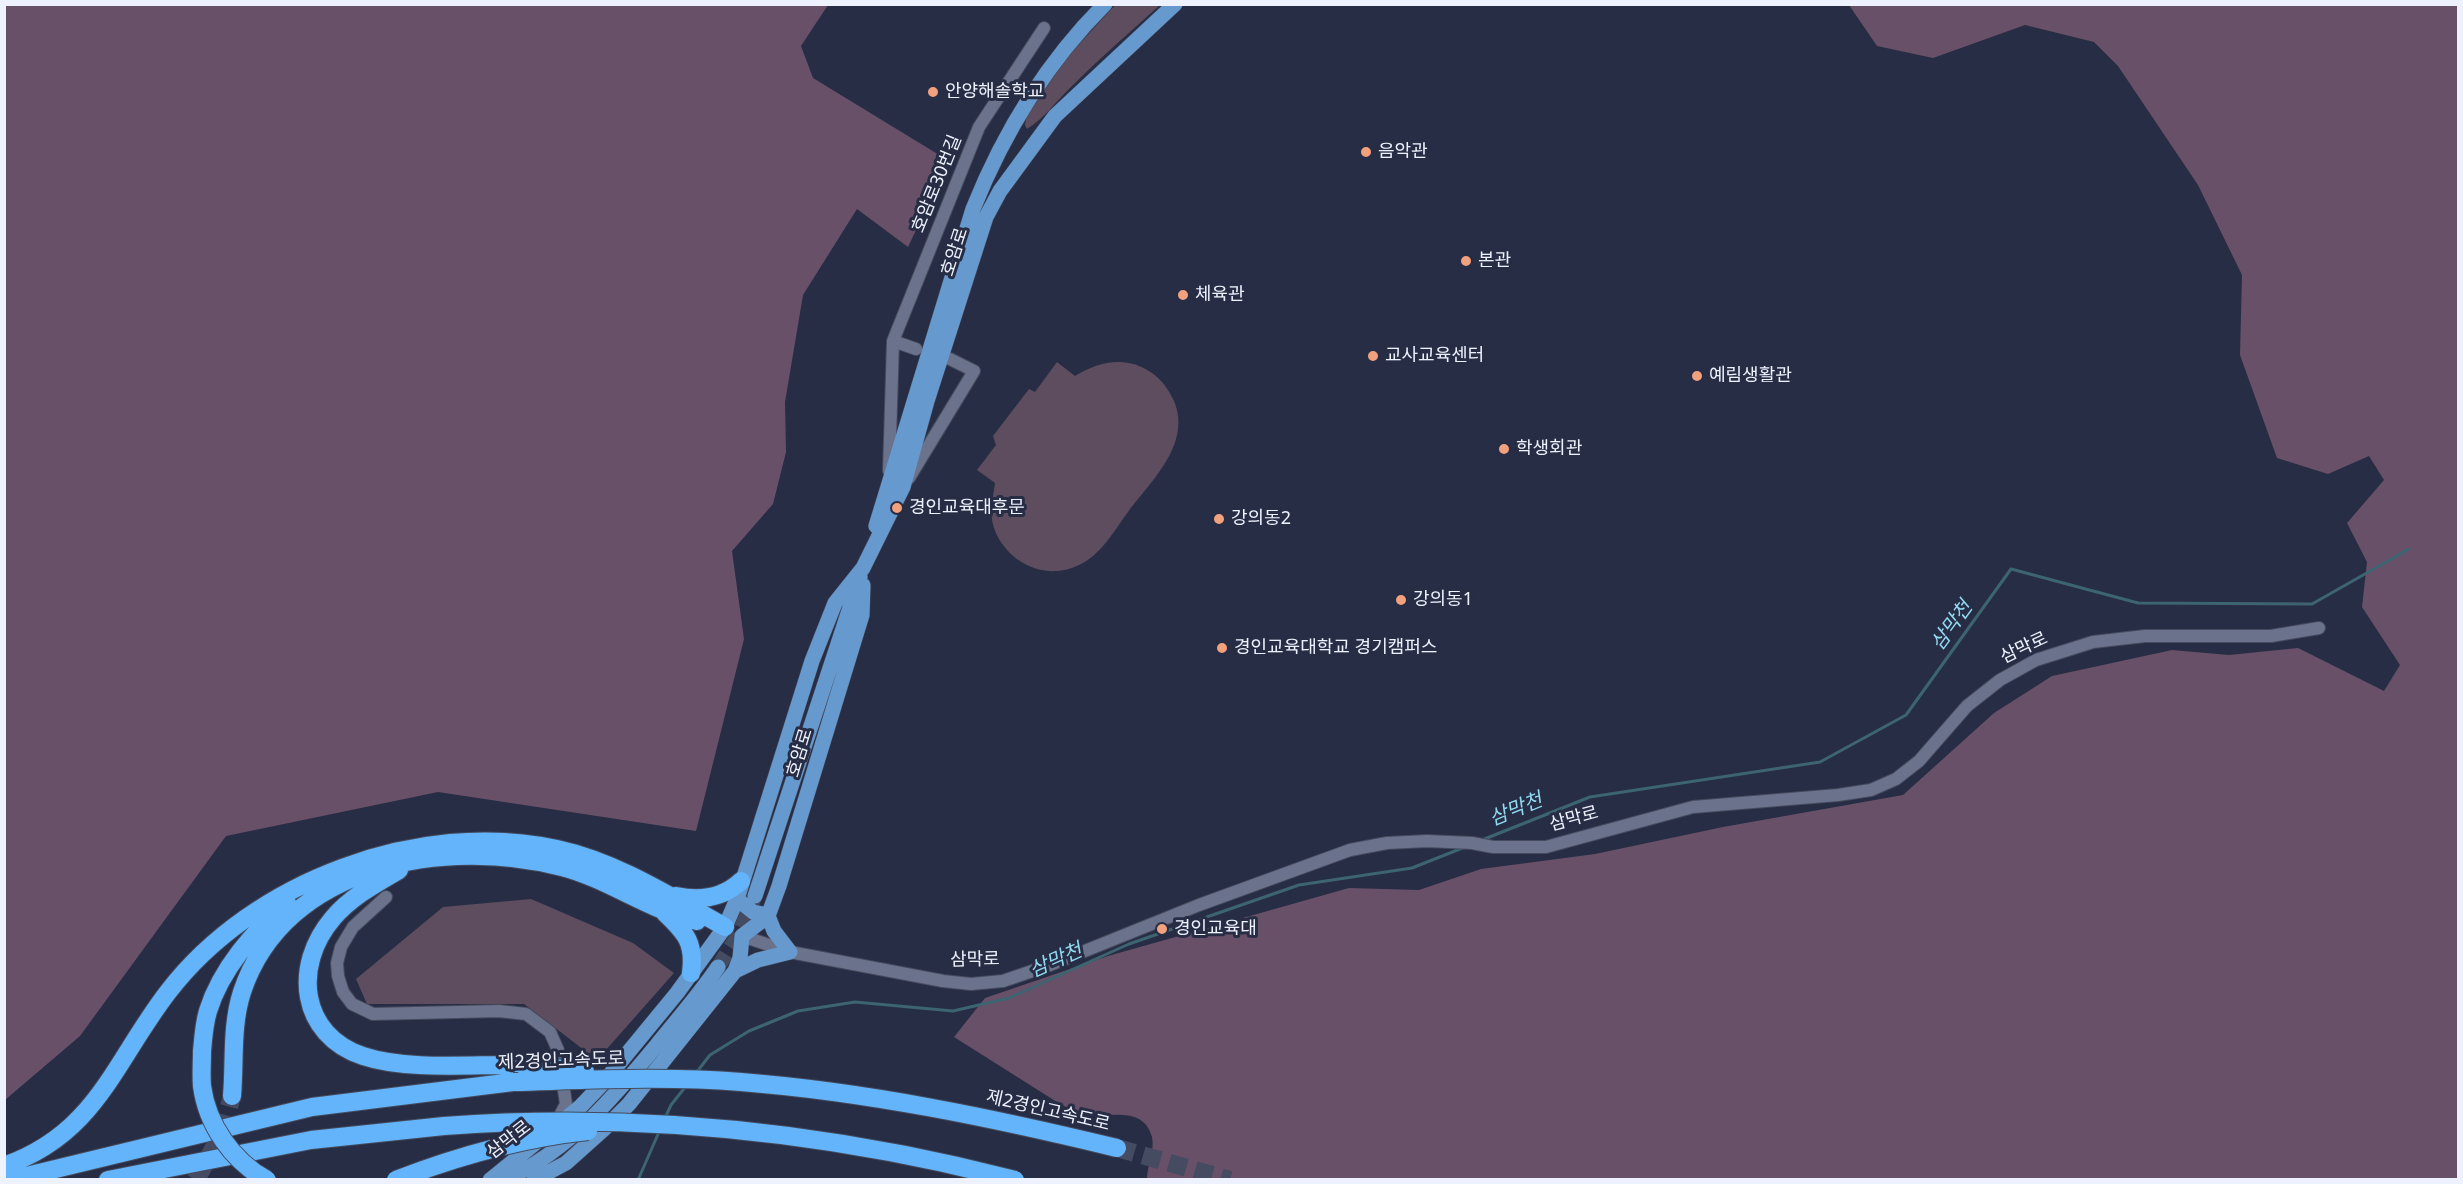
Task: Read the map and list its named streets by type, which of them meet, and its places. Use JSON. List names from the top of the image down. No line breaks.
{"streets":{"highway":["제2경인고속도로"],"main road":["호암로","삼막로"],"street":["호암로30번길"]},"crossings":[["호암로30번길","호암로"],["호암로","삼막로"]],"water":["삼막천"],"places":["안양해솔학교","음악관","본관","체육관","교사교육센터","예림생활관","학생회관","경인교육대후문","강의동2","강의동1","경인교육대학교 경기캠퍼스","경인교육대"]}
